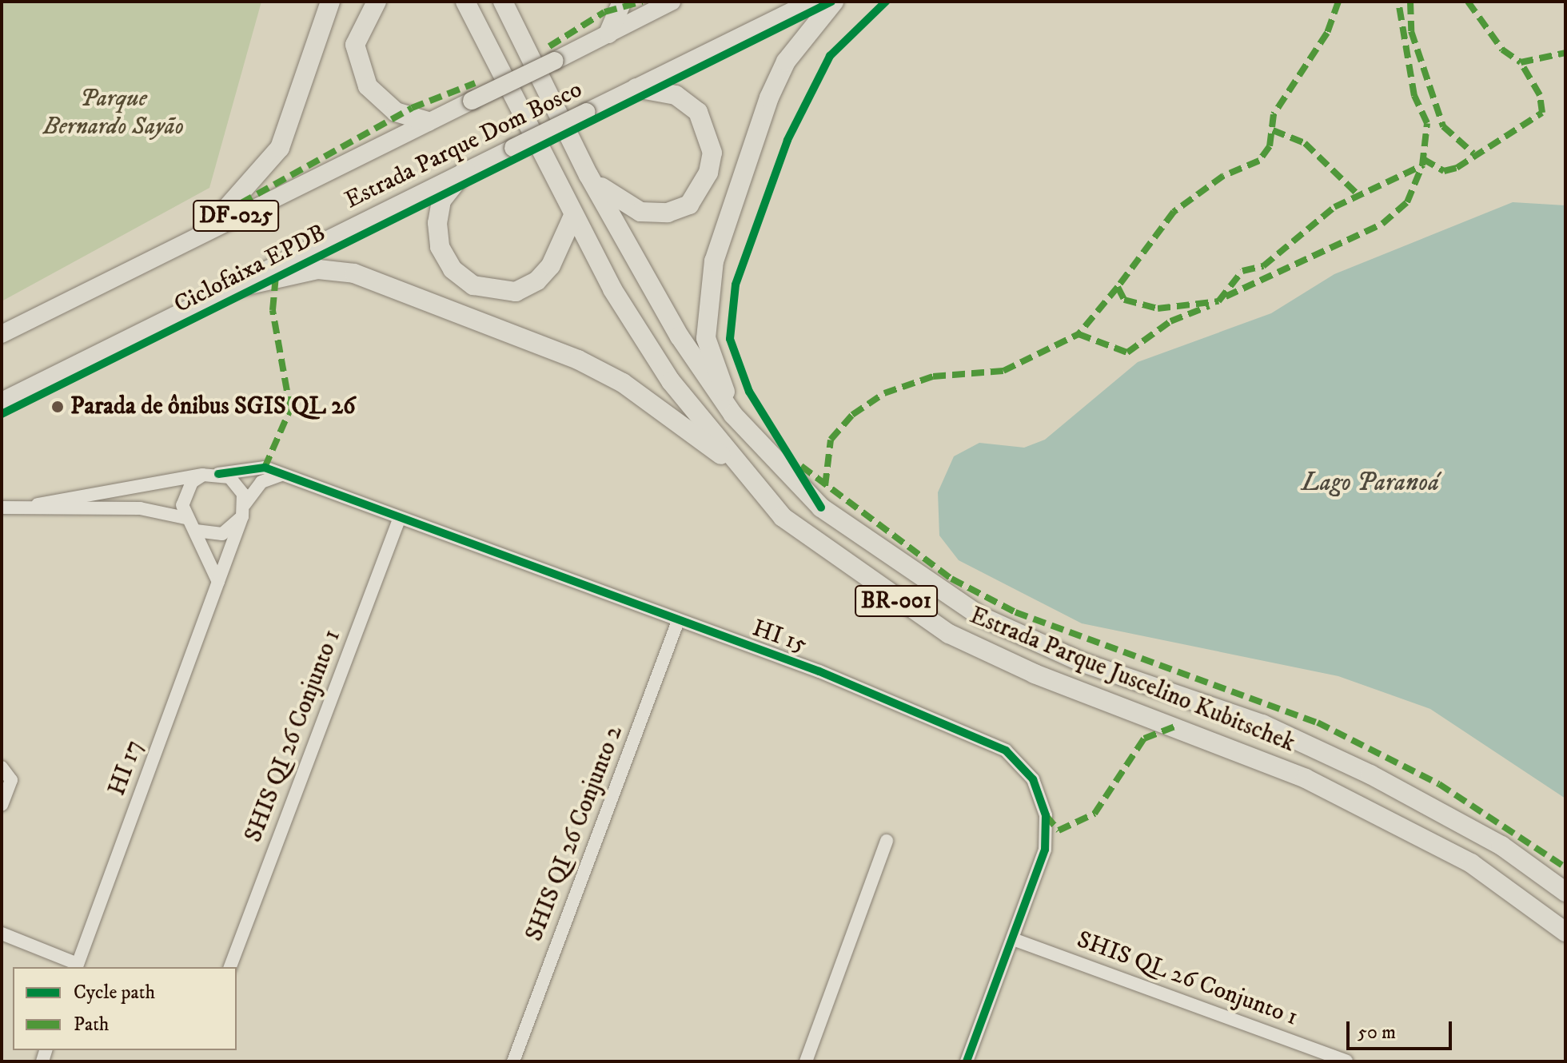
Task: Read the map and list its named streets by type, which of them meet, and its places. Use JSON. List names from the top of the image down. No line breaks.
{"streets":{"highway":["BR-001","Estrada Parque Juscelino Kubitschek"],"main road":["Estrada Parque Dom Bosco","DF-025"],"street":["HI 15","SHIS QI 26 Conjunto 1","HI 17","SHIS QI 26 Conjunto 2","SHIS QL 26 Conjunto 1"],"cycle path":["Ciclofaixa EPDB"]},"crossings":[["HI 15","SHIS QI 26 Conjunto 1"],["HI 15","HI 17"],["HI 15","SHIS QI 26 Conjunto 2"],["HI 15","SHIS QL 26 Conjunto 1"]],"water":["Lago Paranoá"],"parks":["Parque Bernardo Sayão"],"places":["Parada de ônibus SGIS QL 26"],"legend":["Cycle path","Path"],"scale_bar":"50 m"}
